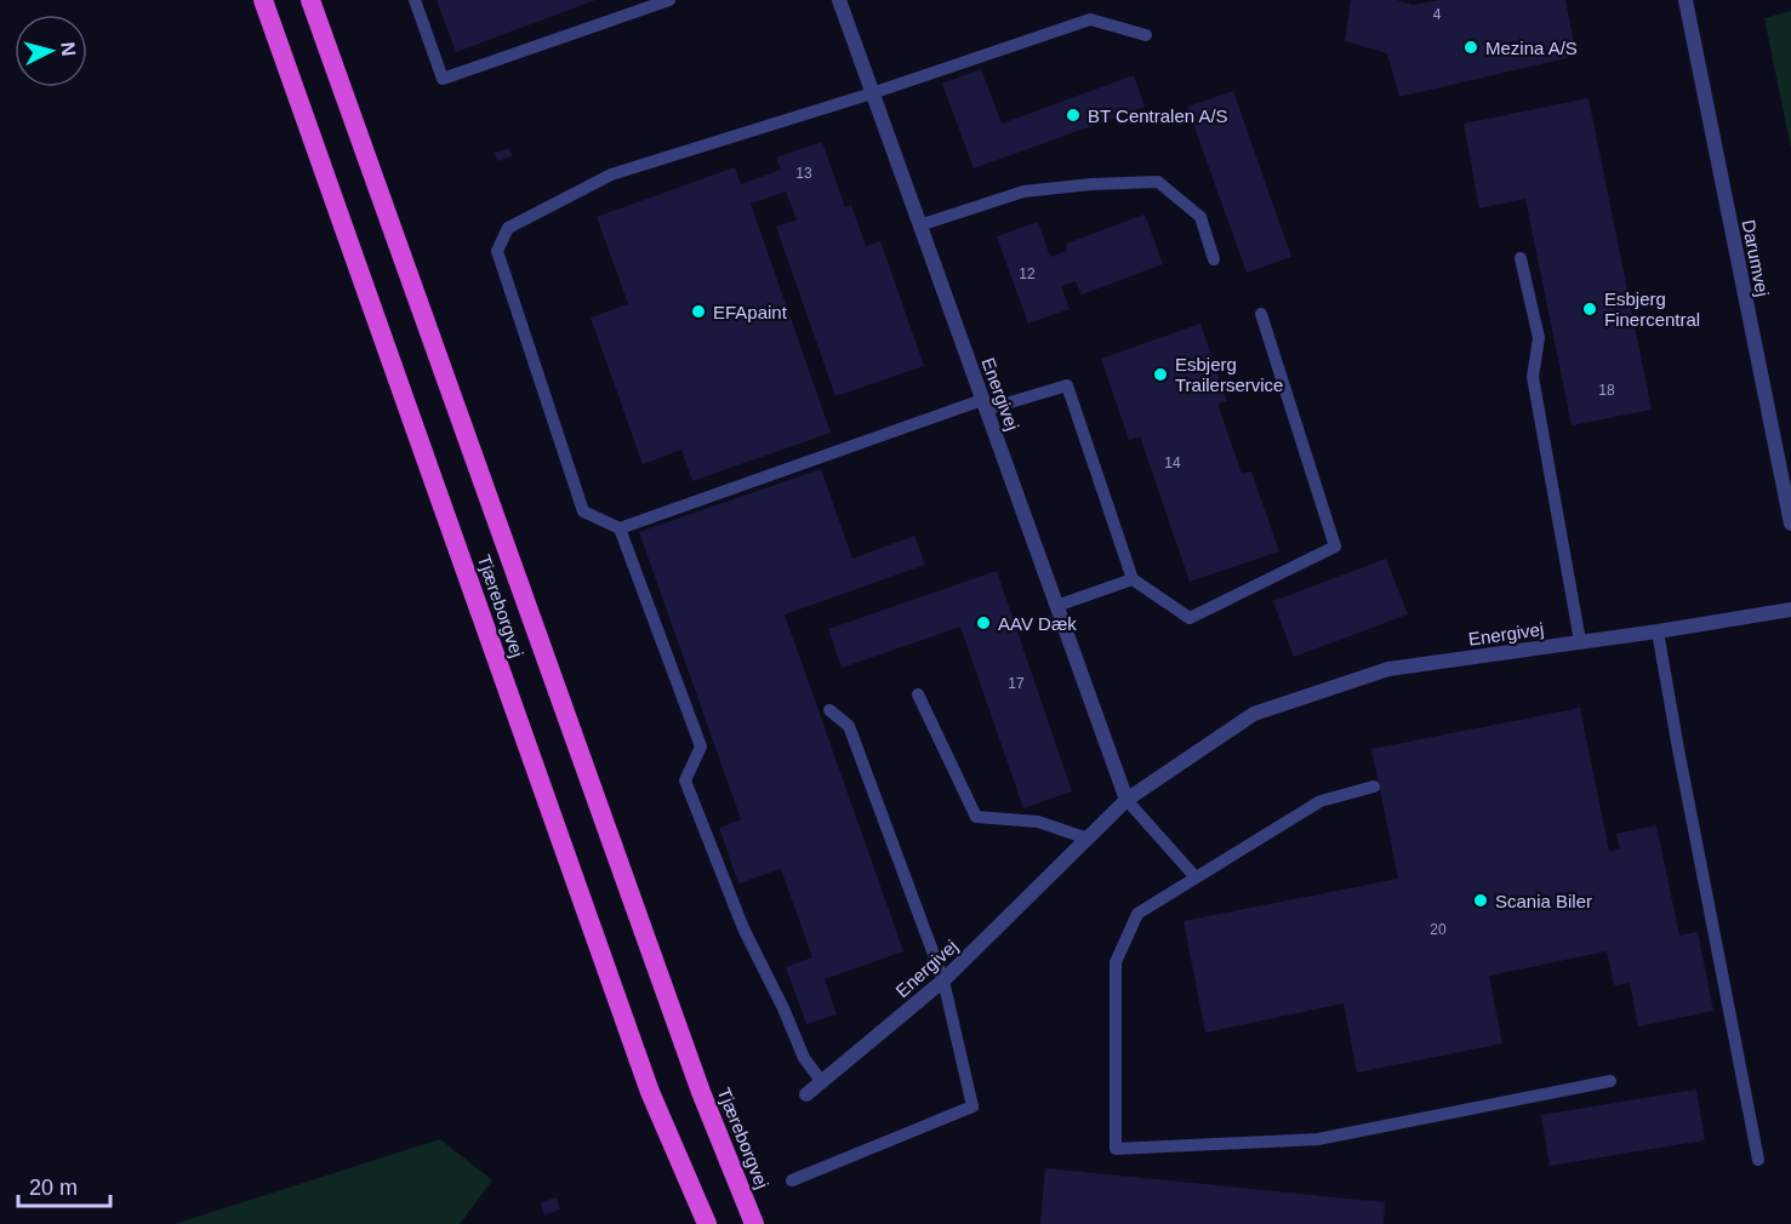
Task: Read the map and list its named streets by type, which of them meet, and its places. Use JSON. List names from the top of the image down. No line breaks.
{"streets":{"highway":["Tjæreborgvej"],"street":["Darumvej","Energivej"]},"places":["Mezina A/S","BT Centralen A/S","Esbjerg Finercentral","EFApaint","Esbjerg Trailerservice","AAV Dæk","Scania Biler"],"house_numbers":["4","13","12","18","14","17","20"],"scale_bar":"20 m","north":"right"}
